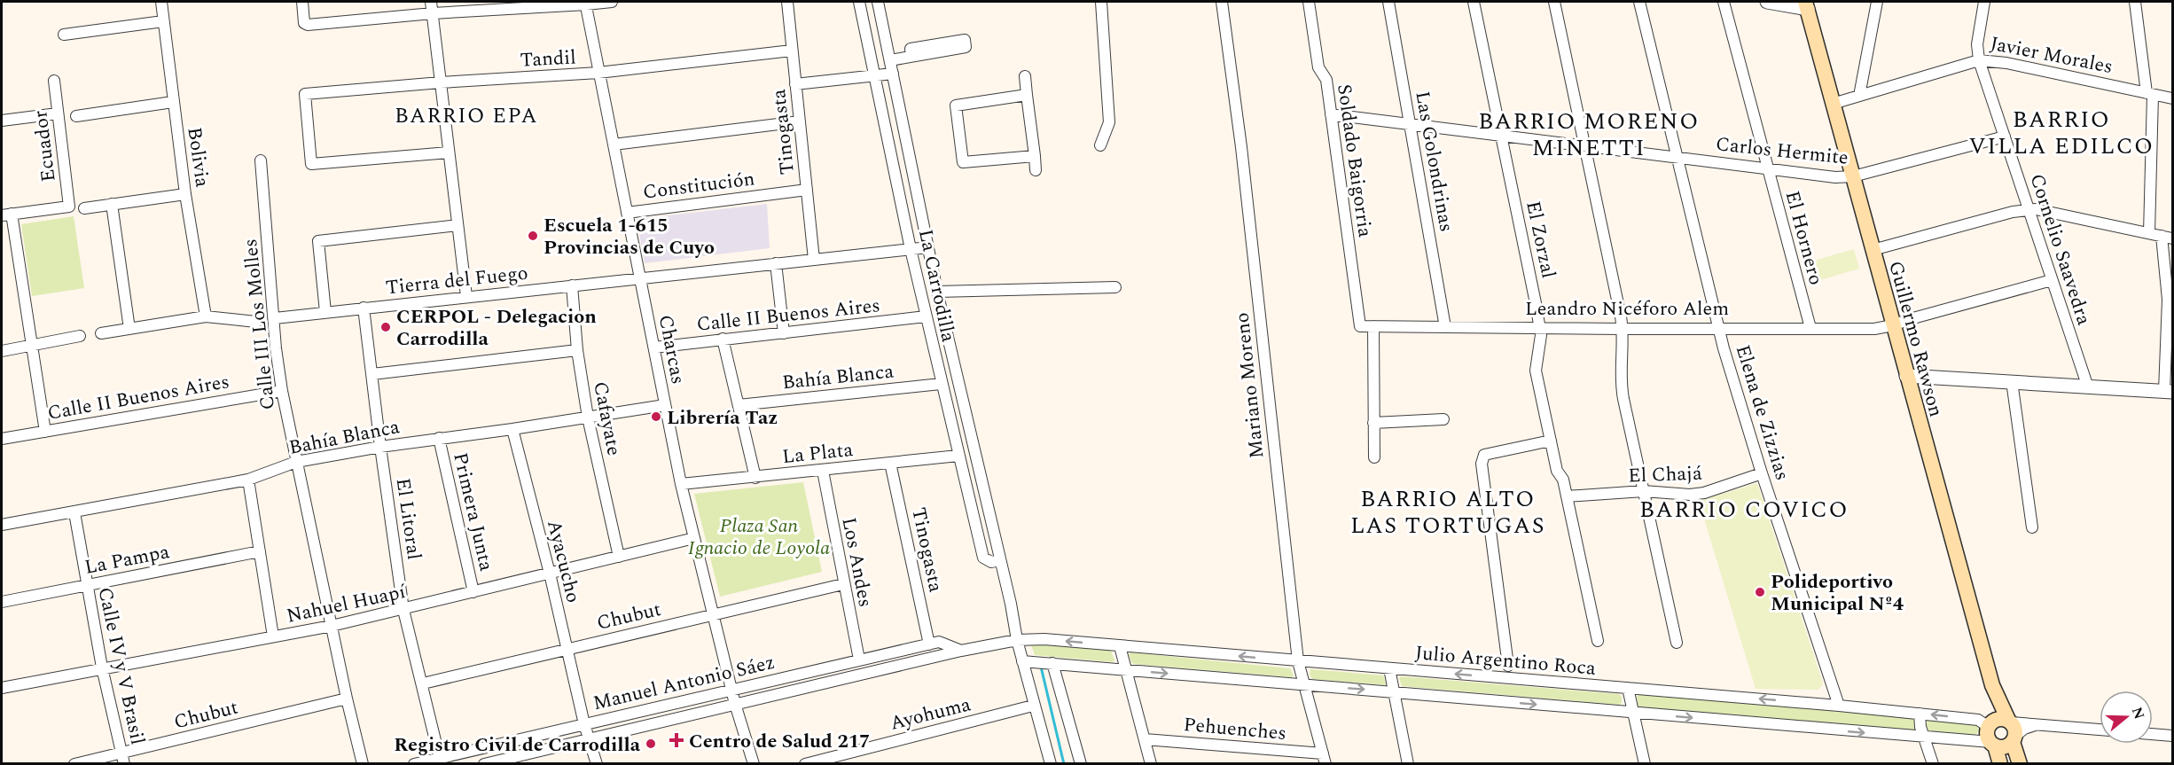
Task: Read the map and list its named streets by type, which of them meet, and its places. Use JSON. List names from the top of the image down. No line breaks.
{"streets":{"main road":["Guillermo Rawson"],"street":["Javier Morales","Tandil","Tinogasta","Ecuador","Carlos Hermite","Bolivia","Soldado Baigorria","Las Golondrinas","Constitución","El Hornero","El Zorzal","Cornelio Saavedra","Tierra del Fuego","La Carrodilla","Leandro Nicéforo Alem","Calle II Buenos Aires","Calle III Los Molles","Charcas","Bahía Blanca","Mariano Moreno","Elena de Zizzias","Cafayate","La Plata","El Chajá","Primera Junta","El Litoral","La Pampa","Ayacucho","Los Andes","Nahuel Huapí","Chubut","Julio Argentino Roca","Calle IV y V Brasil","Manuel Antonio Sáez","Ayohuma","Pehuenches"]},"crossings":[["Javier Morales","Cornelio Saavedra"],["Javier Morales","Guillermo Rawson"],["Tandil","Tinogasta"],["Tandil","Charcas"],["Tinogasta","Constitución"],["Tinogasta","Tierra del Fuego"],["Tinogasta","La Plata"],["Tinogasta","Manuel Antonio Sáez"],["Carlos Hermite","Soldado Baigorria"],["Carlos Hermite","Las Golondrinas"],["Carlos Hermite","El Hornero"],["Carlos Hermite","El Zorzal"],["Carlos Hermite","Cornelio Saavedra"],["Carlos Hermite","Guillermo Rawson"],["Carlos Hermite","Elena de Zizzias"],["Soldado Baigorria","Leandro Nicéforo Alem"],["Las Golondrinas","Leandro Nicéforo Alem"],["Constitución","Charcas"],["El Hornero","Leandro Nicéforo Alem"],["El Zorzal","Leandro Nicéforo Alem"],["El Zorzal","El Chajá"],["Cornelio Saavedra","Leandro Nicéforo Alem"],["Tierra del Fuego","La Carrodilla"],["Tierra del Fuego","Calle III Los Molles"],["Tierra del Fuego","Charcas"],["Tierra del Fuego","Cafayate"],["Tierra del Fuego","El Litoral"],["La Carrodilla","Calle II Buenos Aires"],["La Carrodilla","Bahía Blanca"],["La Carrodilla","La Plata"],["La Carrodilla","Julio Argentino Roca"],["La Carrodilla","Manuel Antonio Sáez"],["La Carrodilla","Ayohuma"],["Leandro Nicéforo Alem","Guillermo Rawson"],["Leandro Nicéforo Alem","Elena de Zizzias"],["Calle II Buenos Aires","Calle III Los Molles"],["Calle II Buenos Aires","Charcas"],["Calle III Los Molles","Bahía Blanca"],["Calle III Los Molles","Nahuel Huapí"],["Calle III Los Molles","Chubut"],["Guillermo Rawson","Julio Argentino Roca"],["Charcas","Bahía Blanca"],["Charcas","La Plata"],["Charcas","Nahuel Huapí"],["Charcas","Chubut"],["Charcas","Manuel Antonio Sáez"],["Bahía Blanca","Cafayate"],["Bahía Blanca","Primera Junta"],["Bahía Blanca","El Litoral"],["Bahía Blanca","Ayacucho"],["Bahía Blanca","Calle IV y V Brasil"],["Mariano Moreno","Julio Argentino Roca"],["Mariano Moreno","Pehuenches"],["Elena de Zizzias","El Chajá"],["Elena de Zizzias","Julio Argentino Roca"],["Cafayate","Nahuel Huapí"],["La Plata","Los Andes"],["Primera Junta","Nahuel Huapí"],["El Litoral","Nahuel Huapí"],["El Litoral","Chubut"],["El Litoral","Manuel Antonio Sáez"],["La Pampa","Calle IV y V Brasil"],["Ayacucho","Nahuel Huapí"],["Ayacucho","Chubut"],["Ayacucho","Manuel Antonio Sáez"],["Los Andes","Chubut"],["Los Andes","Manuel Antonio Sáez"],["Nahuel Huapí","Calle IV y V Brasil"],["Chubut","Calle IV y V Brasil"],["Julio Argentino Roca","Manuel Antonio Sáez"]],"districts":["BARRIO EPA","BARRIO VILLA EDILCO","BARRIO MORENO MINETTI","BARRIO ALTO LAS TORTUGAS","BARRIO COVICO"],"parks":["Plaza San Ignacio de Loyola"],"places":{"other":["Escuela 1-615 Provincias de Cuyo","CERPOL - Delegacion Carrodilla","Librería Taz","Polideportivo Municipal Nº4","Registro Civil de Carrodilla"],"health":["Centro de Salud 217"]},"north":"right"}
